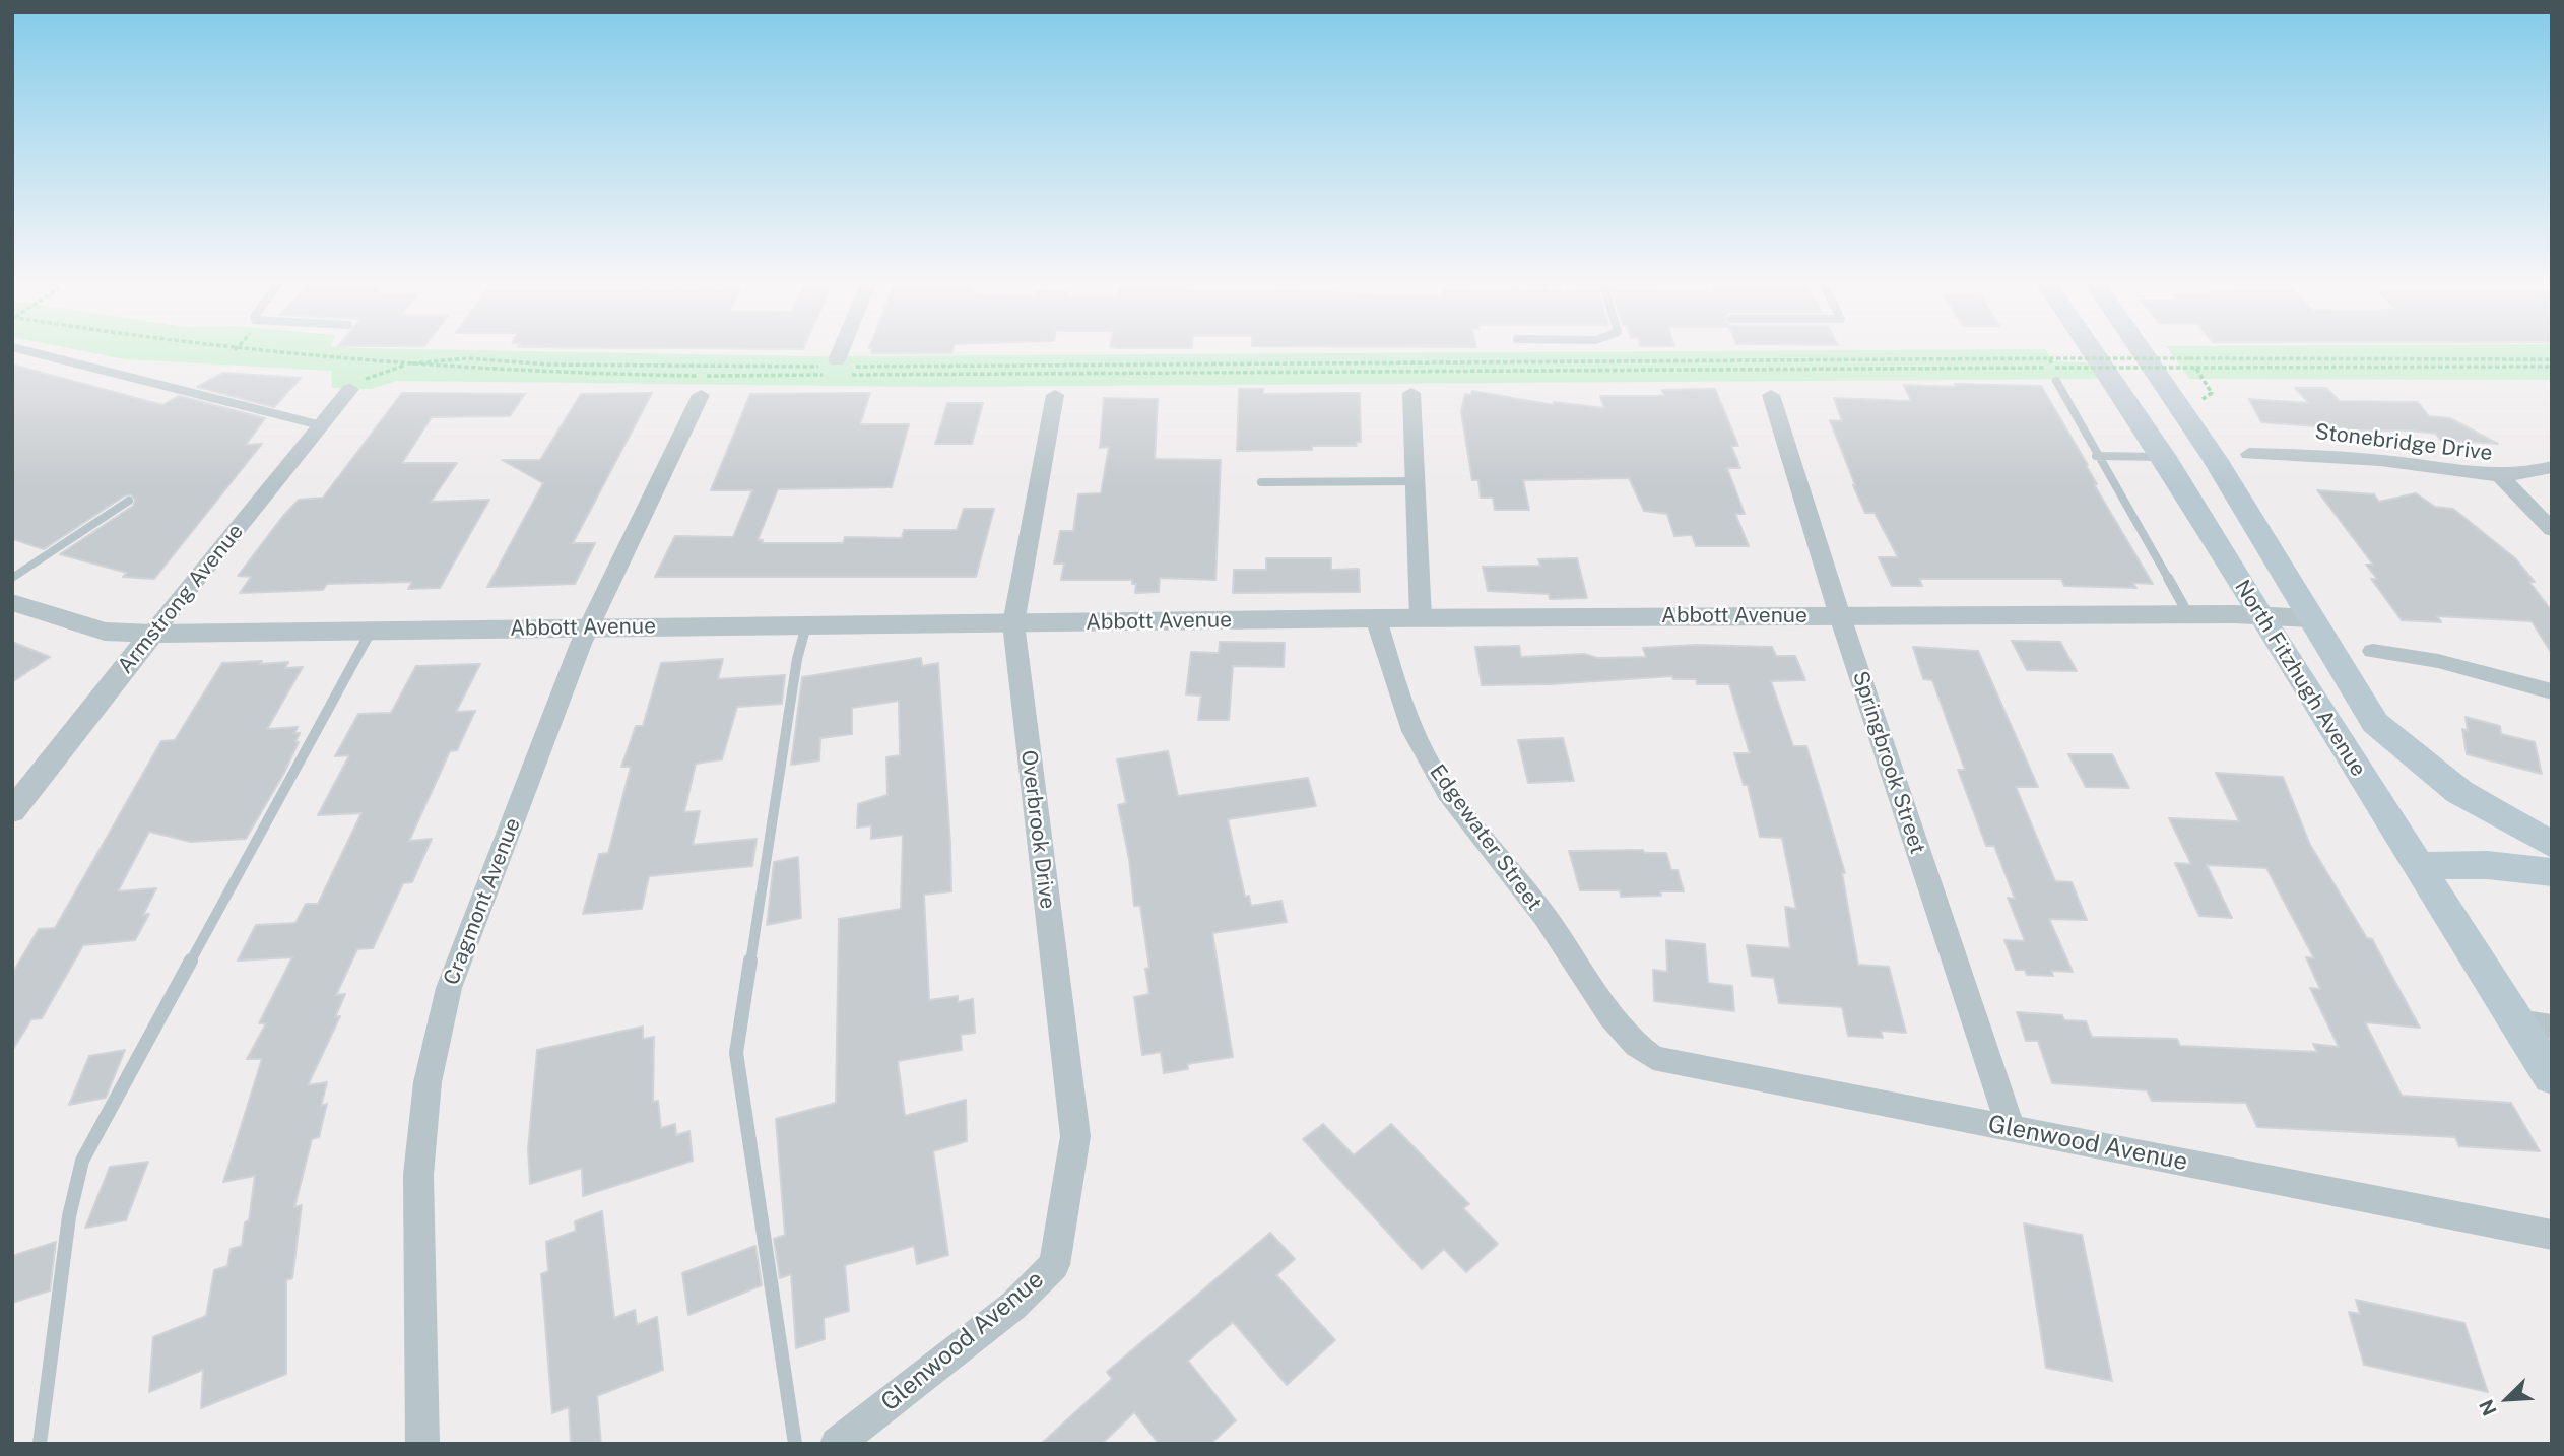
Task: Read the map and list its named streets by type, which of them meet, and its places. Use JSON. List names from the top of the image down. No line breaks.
{"streets":{"main road":["North Fitzhugh Avenue"],"street":["Stonebridge Drive","Armstrong Avenue","Abbott Avenue","Springbrook Street","Overbrook Drive","Edgewater Street","Cragmont Avenue","Glenwood Avenue"]},"crossings":[["Armstrong Avenue","Abbott Avenue"],["Abbott Avenue","North Fitzhugh Avenue"],["Abbott Avenue","Springbrook Street"],["Abbott Avenue","Overbrook Drive"],["Abbott Avenue","Edgewater Street"],["Abbott Avenue","Cragmont Avenue"],["Springbrook Street","Glenwood Avenue"],["Overbrook Drive","Glenwood Avenue"],["Edgewater Street","Glenwood Avenue"]],"north":"bottom left"}
